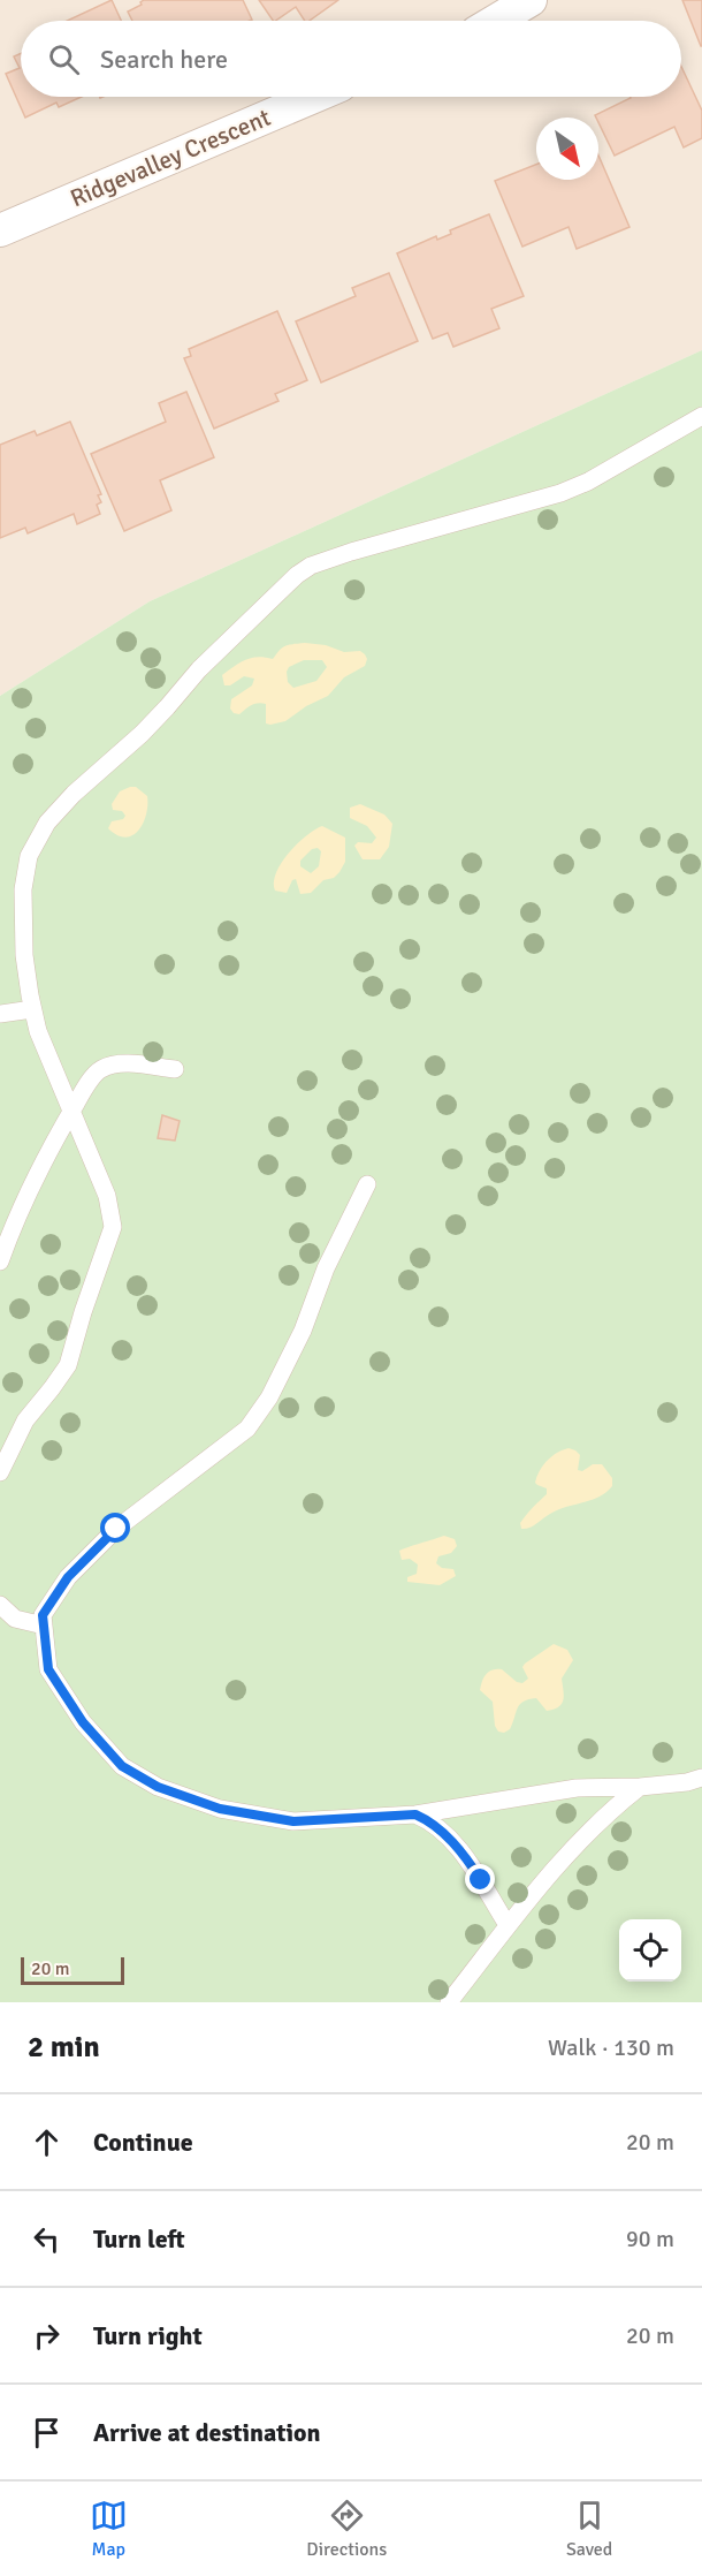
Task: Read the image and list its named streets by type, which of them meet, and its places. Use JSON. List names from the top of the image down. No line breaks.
{"streets":{"street":["Ridgevalley Crescent"]},"scale_bar":"20 m","north":"bottom right","page":{"search":"Search here","scale":"20 m","heading":["2 min","Walk · 130 m"],"list":[["Continue","20 m"],["Turn left","90 m"],["Turn right","20 m"],"Arrive at destination"],"nav":["Map","Directions","Saved"]}}
